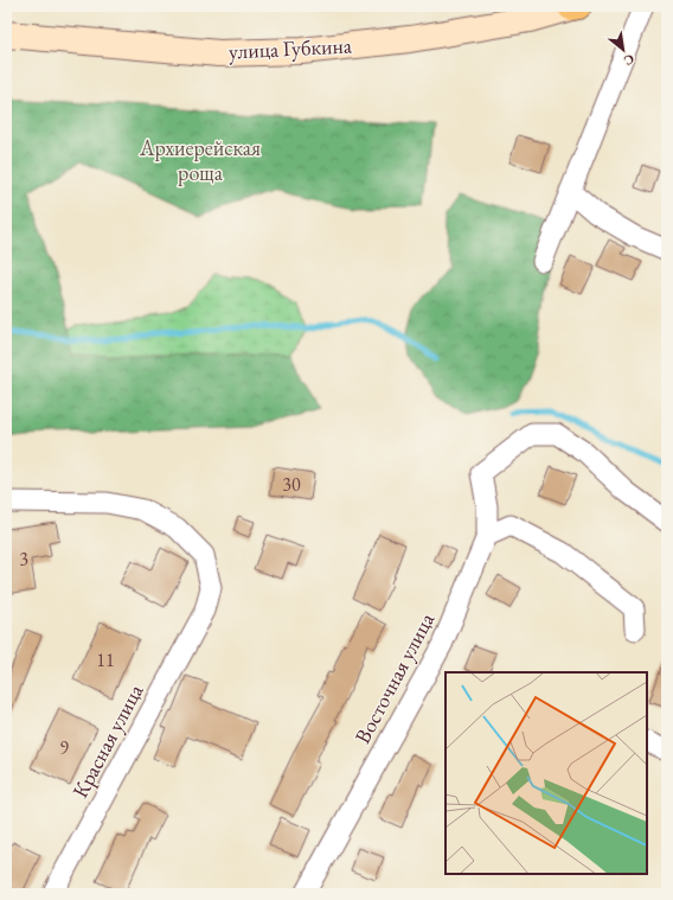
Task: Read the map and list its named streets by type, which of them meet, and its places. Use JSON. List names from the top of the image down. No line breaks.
{"streets":{"main road":["улица Губкина"],"street":["Восточная улица","Красная улица"]},"parks":["Архиерейская роща"],"house_numbers":["30","3","11","9"],"north":"bottom right"}
